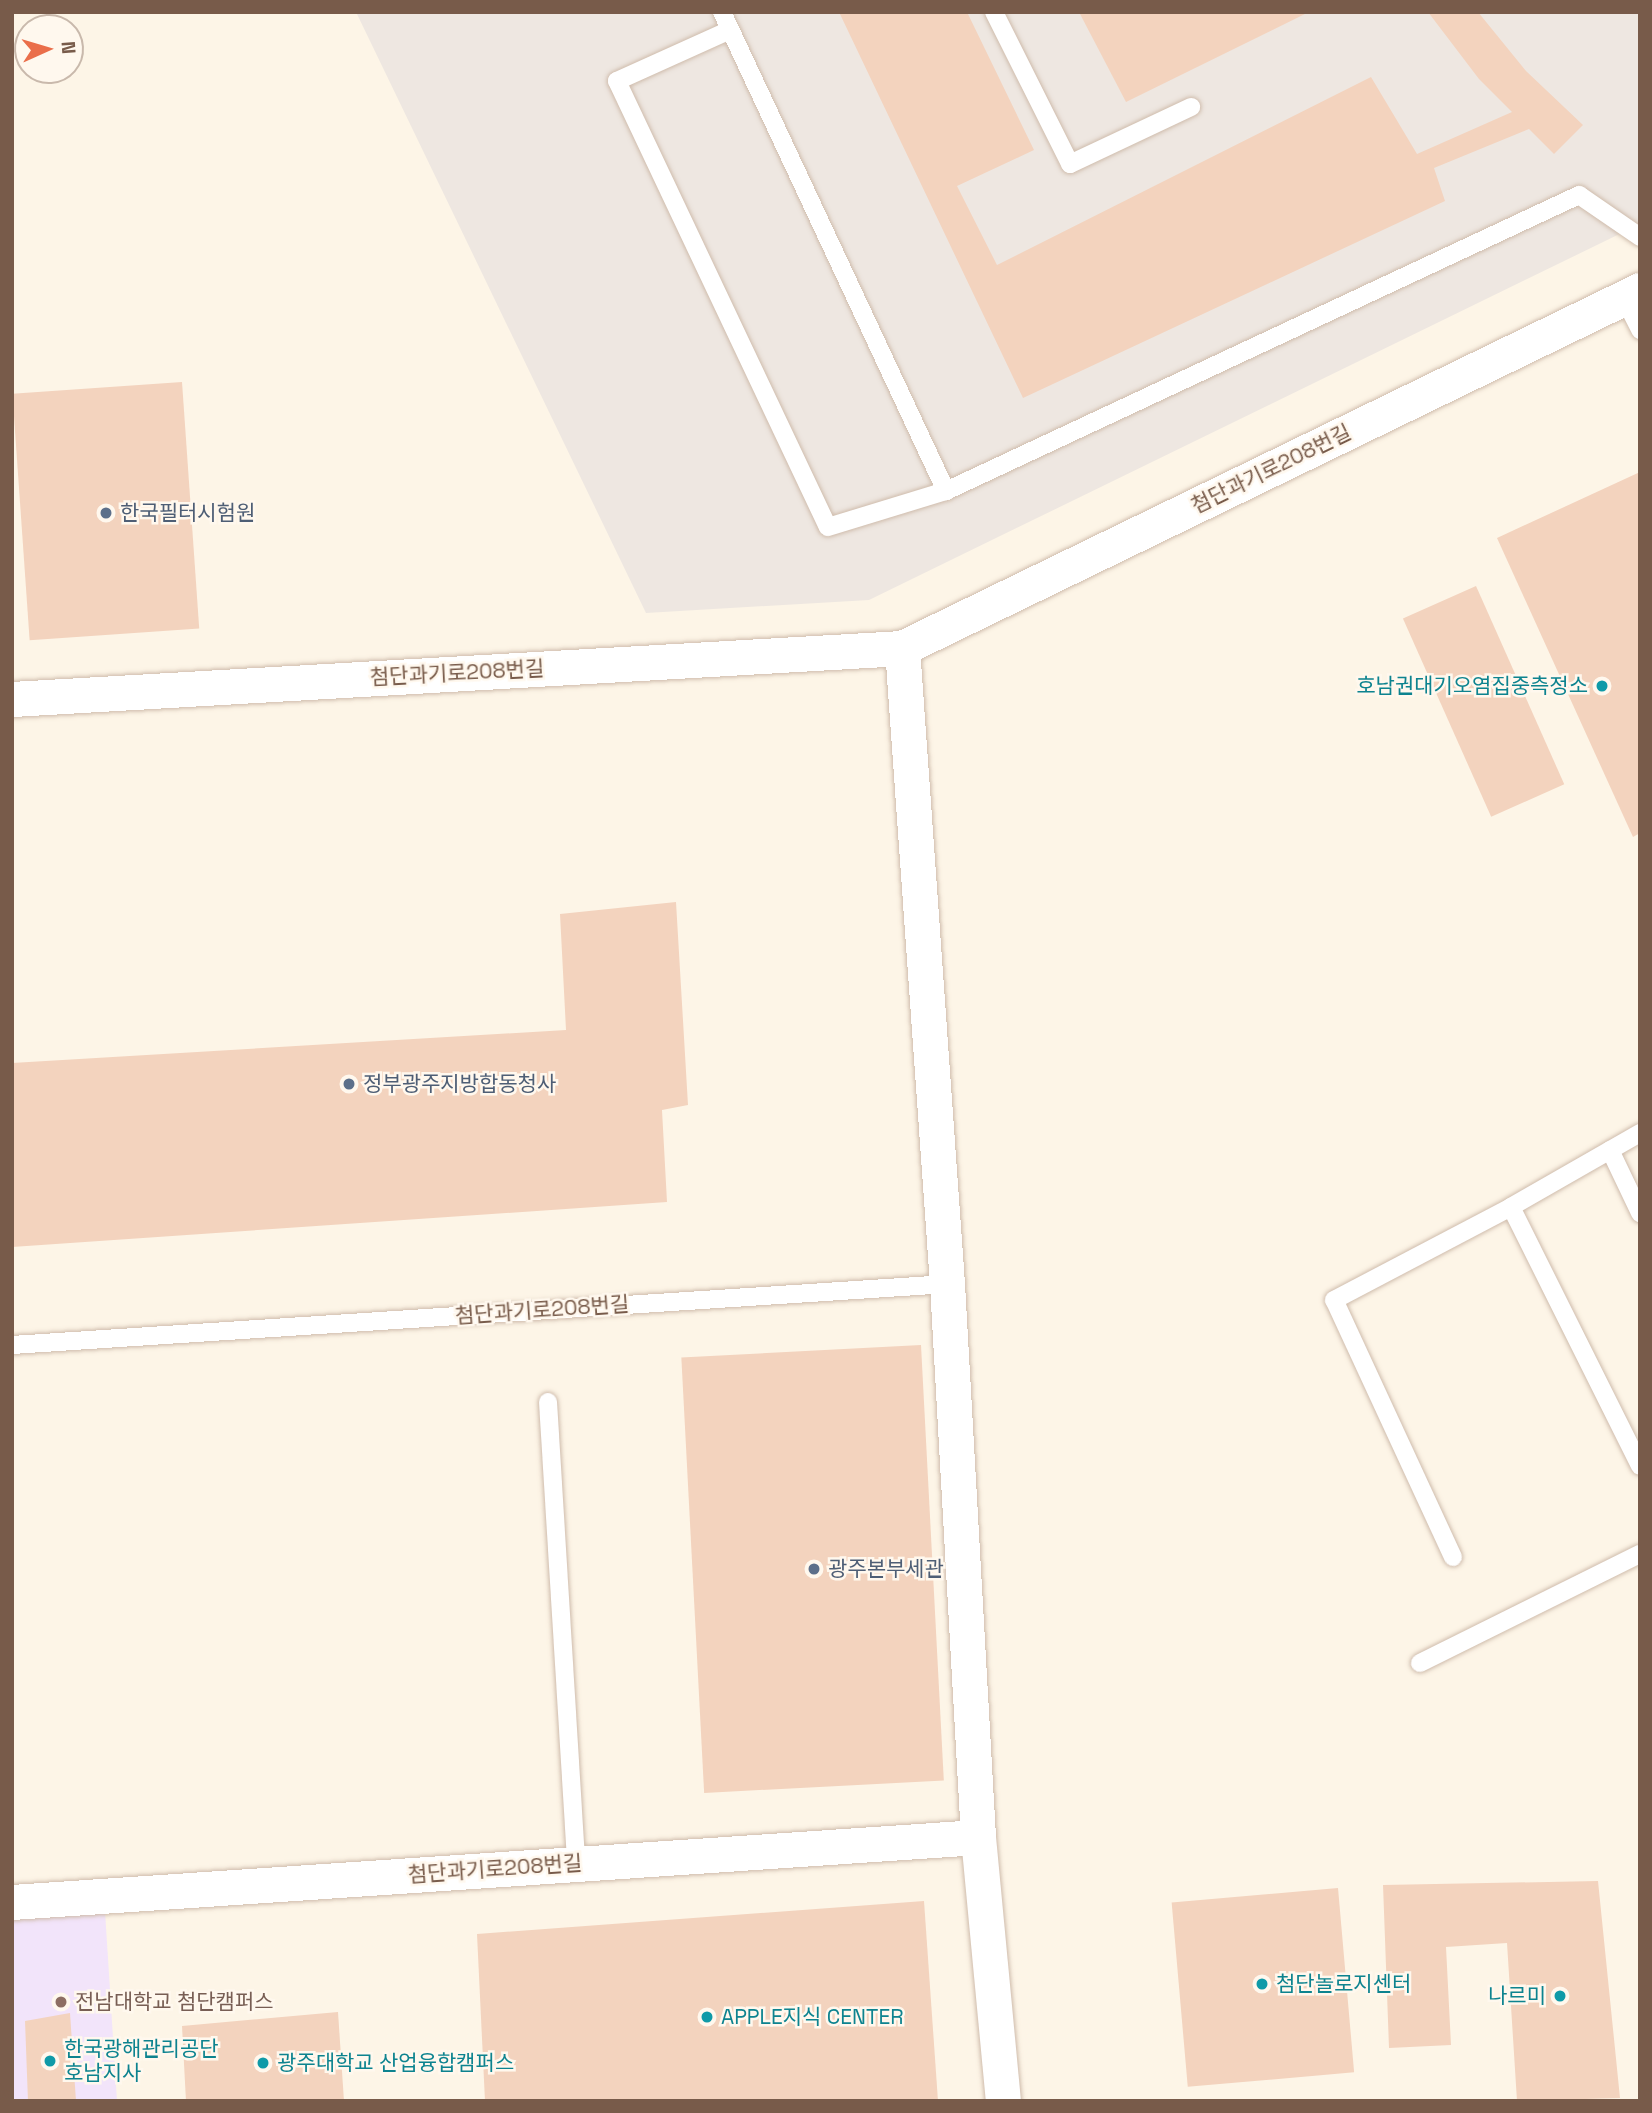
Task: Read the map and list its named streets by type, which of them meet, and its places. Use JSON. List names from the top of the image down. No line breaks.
{"streets":{"street":["첨단과기로208번길"]},"places":["한국필터시험원","호남권대기오염집중측정소","정부광주지방합동청사","광주본부세관","첨단놀로지센터","나르미","전남대학교 첨단캠퍼스","APPLE지식 CENTER","한국광해관리공단 호남지사","광주대학교 산업융합캠퍼스"],"north":"right"}
